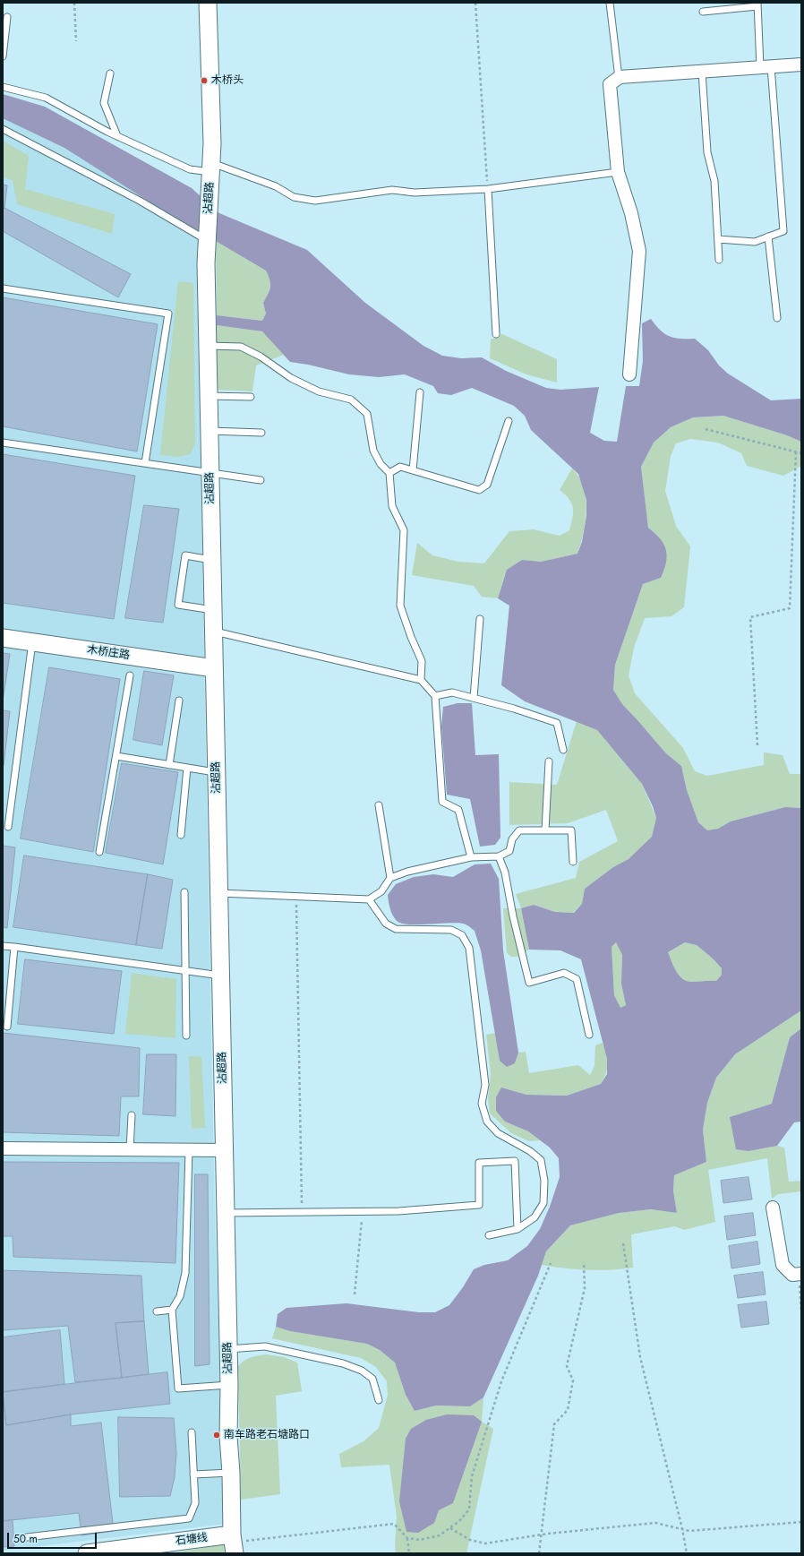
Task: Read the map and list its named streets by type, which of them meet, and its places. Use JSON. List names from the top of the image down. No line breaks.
{"streets":{"street":["沾超路","木桥庄路","石塘线"]},"crossings":[["沾超路","木桥庄路"],["沾超路","石塘线"]],"places":["木桥头","南车路老石塘路口"],"scale_bar":"50 m"}
